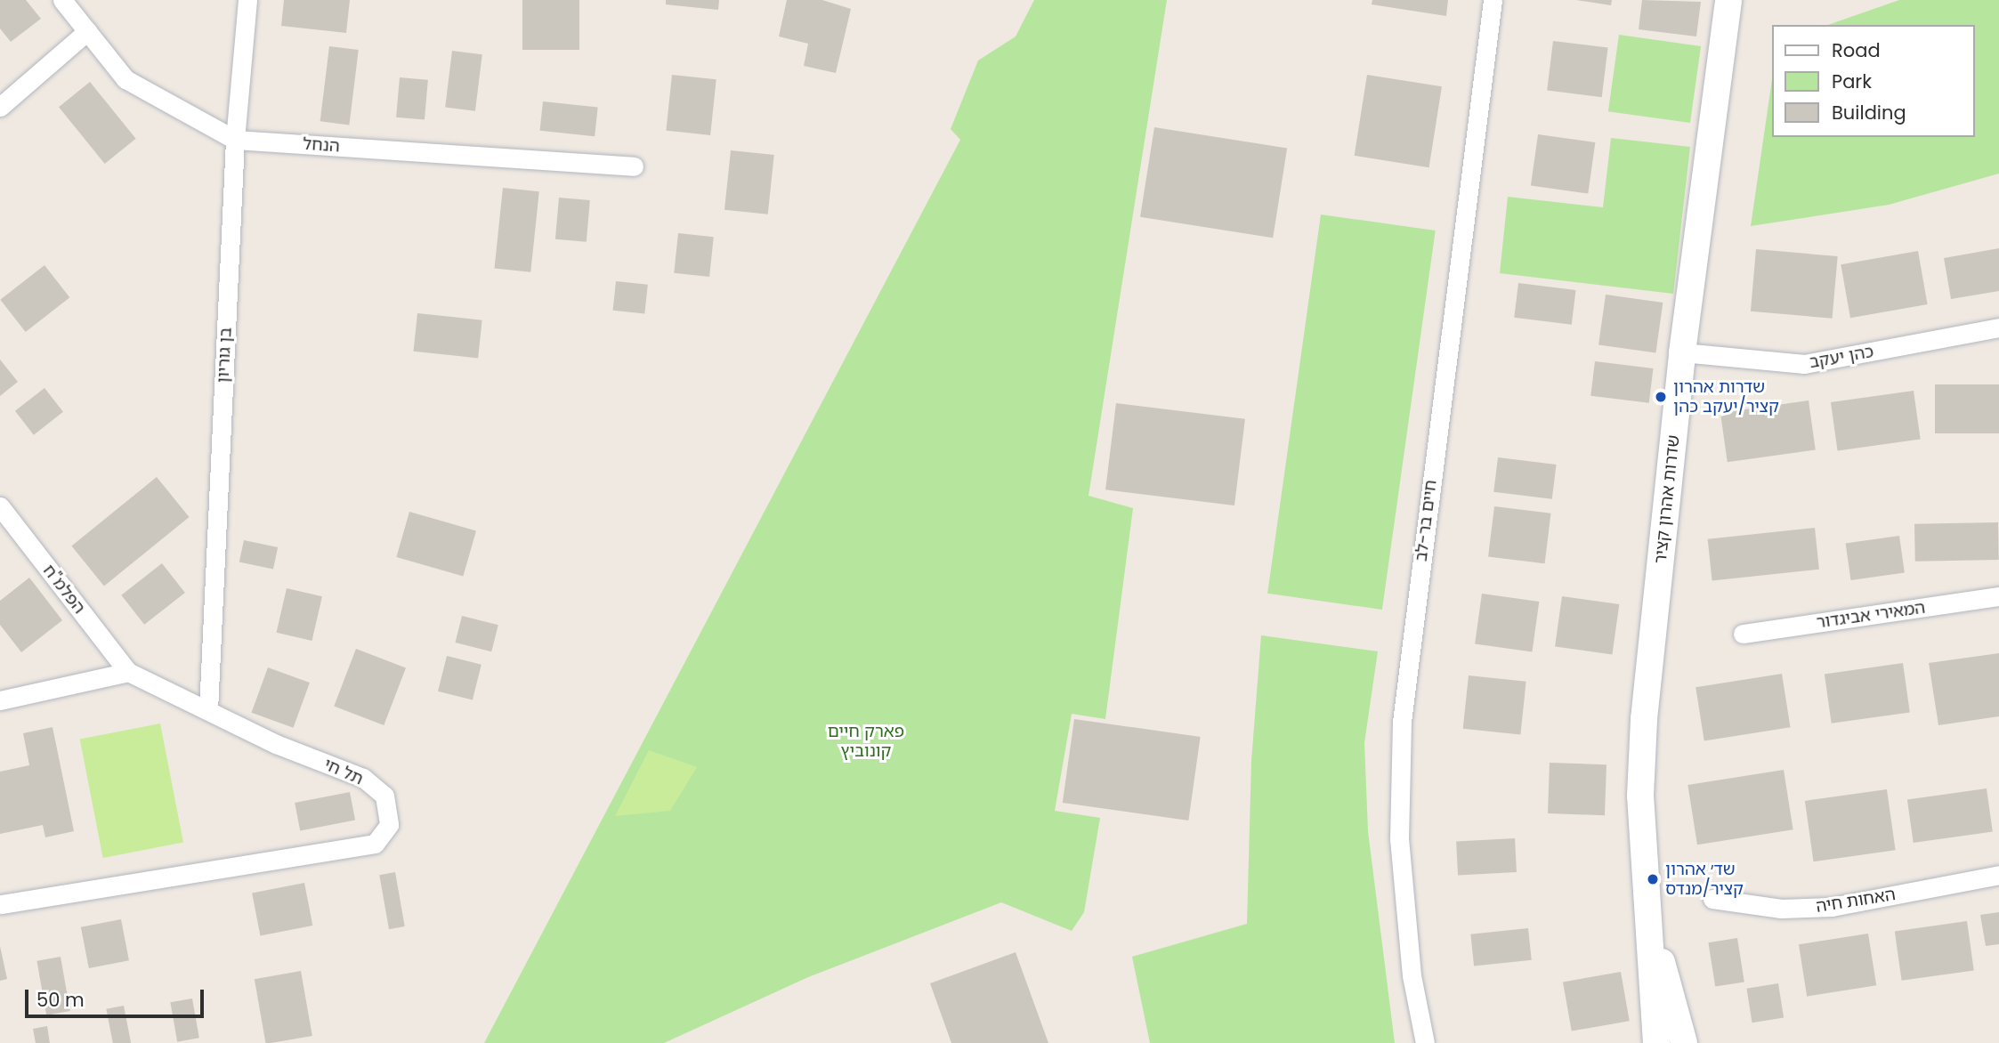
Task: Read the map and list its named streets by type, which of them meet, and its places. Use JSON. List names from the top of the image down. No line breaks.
{"streets":{"street":["הנחל","בן גוריון","כהן יעקב","שדרות אהרון קציר","חיים בר-לב","הפלמ\"ח","המאירי אביגדור","תל חי","האחות חיה"]},"crossings":[["הנחל","בן גוריון"],["בן גוריון","תל חי"],["כהן יעקב","שדרות אהרון קציר"],["הפלמ\"ח","תל חי"]],"parks":["פארק חיים קונוביץ"],"places":["שדרות אהרון קציר/יעקב כהן","שד׳ אהרון קציר/מנדס"],"legend":["Road","Park","Building"],"scale_bar":"50 m"}
